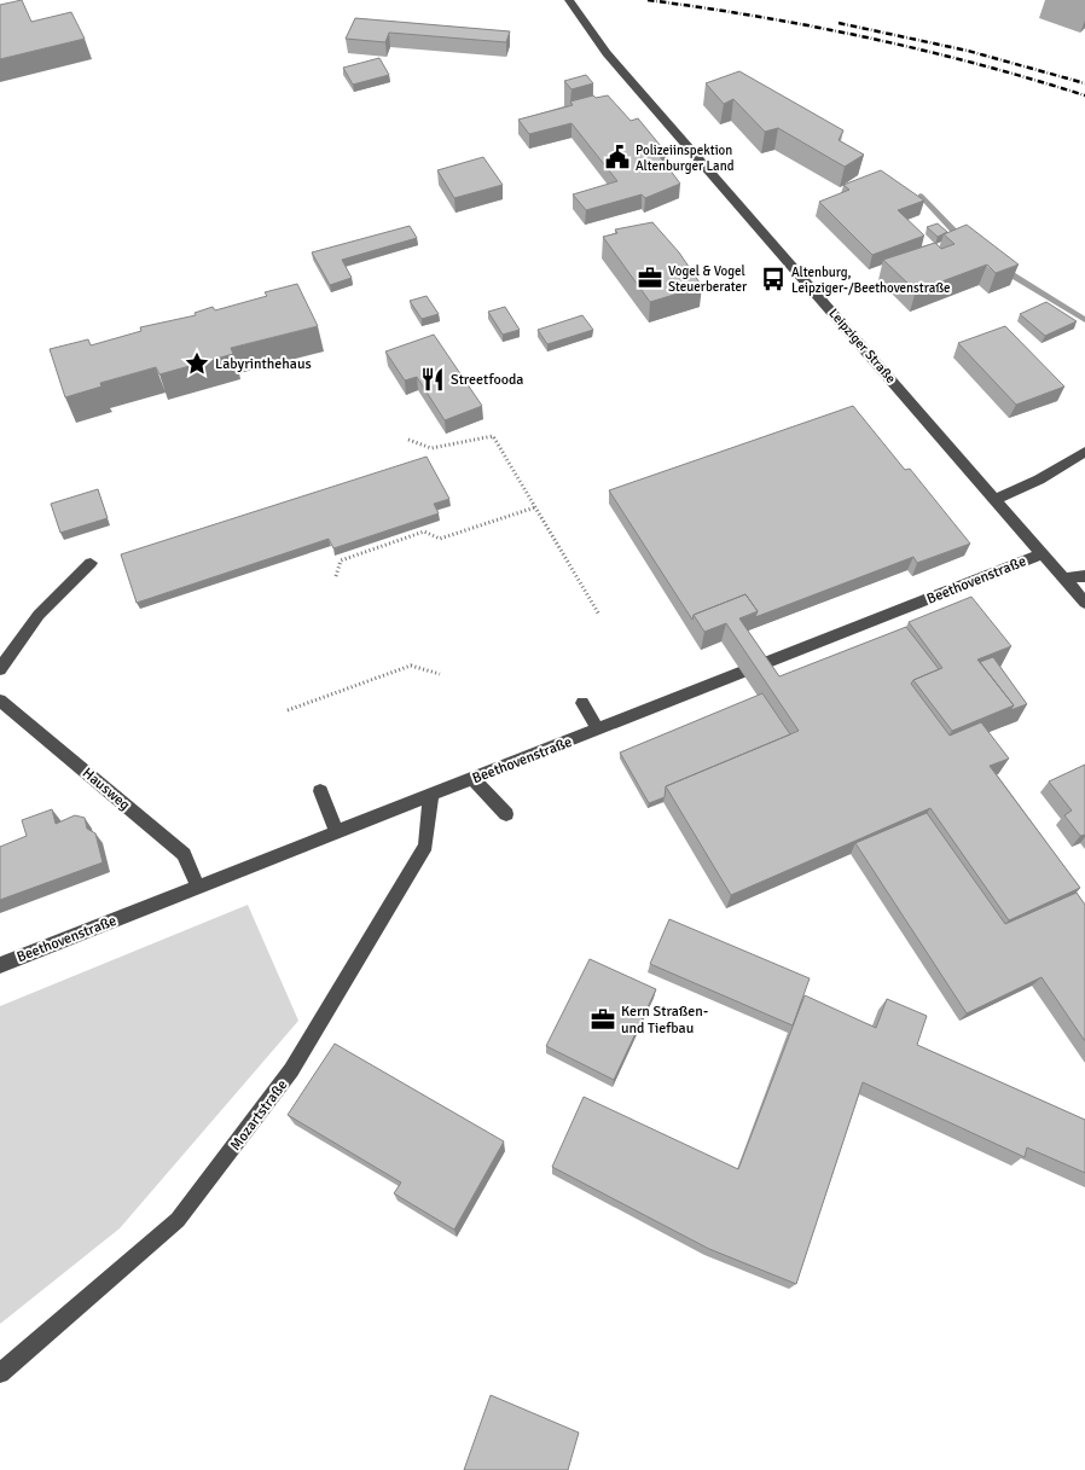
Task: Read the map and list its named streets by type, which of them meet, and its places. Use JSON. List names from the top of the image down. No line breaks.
{"streets":{"street":["Leipziger Straße","Beethovenstraße","Hausweg","Mozartstraße"]},"crossings":[["Leipziger Straße","Beethovenstraße"],["Beethovenstraße","Hausweg"],["Beethovenstraße","Mozartstraße"]],"places":{"public building":["Polizeiinspektion Altenburger Land"],"office":["Vogel & Vogel Steuerberater","Kern Straßen- und Tiefbau"],"bus stop":["Altenburg, Leipziger-/Beethovenstraße"],"place":["Labyrinthehaus"],"restaurant":["Streetfooda"]}}
